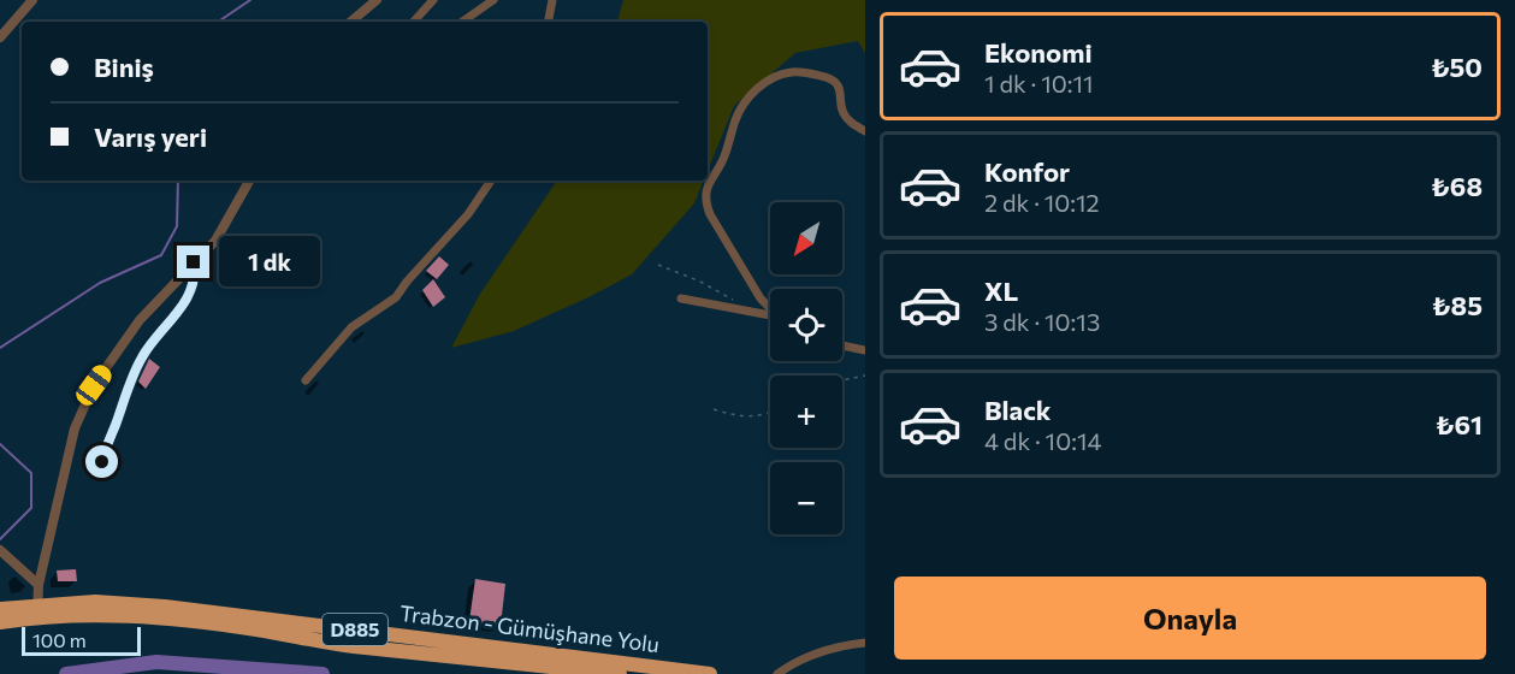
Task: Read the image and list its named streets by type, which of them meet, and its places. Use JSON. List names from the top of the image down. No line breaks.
{"streets":{"highway":["D885","Trabzon - Gümüşhane Yolu"]},"scale_bar":"100 m","north":"bottom left","page":{"list":[{"name":"Ekonomi","note":"1 dk · 10:11","value":"₺50"},{"name":"Konfor","note":"2 dk · 10:12","value":"₺68"},{"name":"XL","note":"3 dk · 10:13","value":"₺85"},{"name":"Black","note":"4 dk · 10:14","value":"₺61"}],"banner":["Biniş","Varış yeri"],"map_buttons":["+","−"],"bubble":"1 dk","buttons":"Onayla","scale":"100 m"}}
